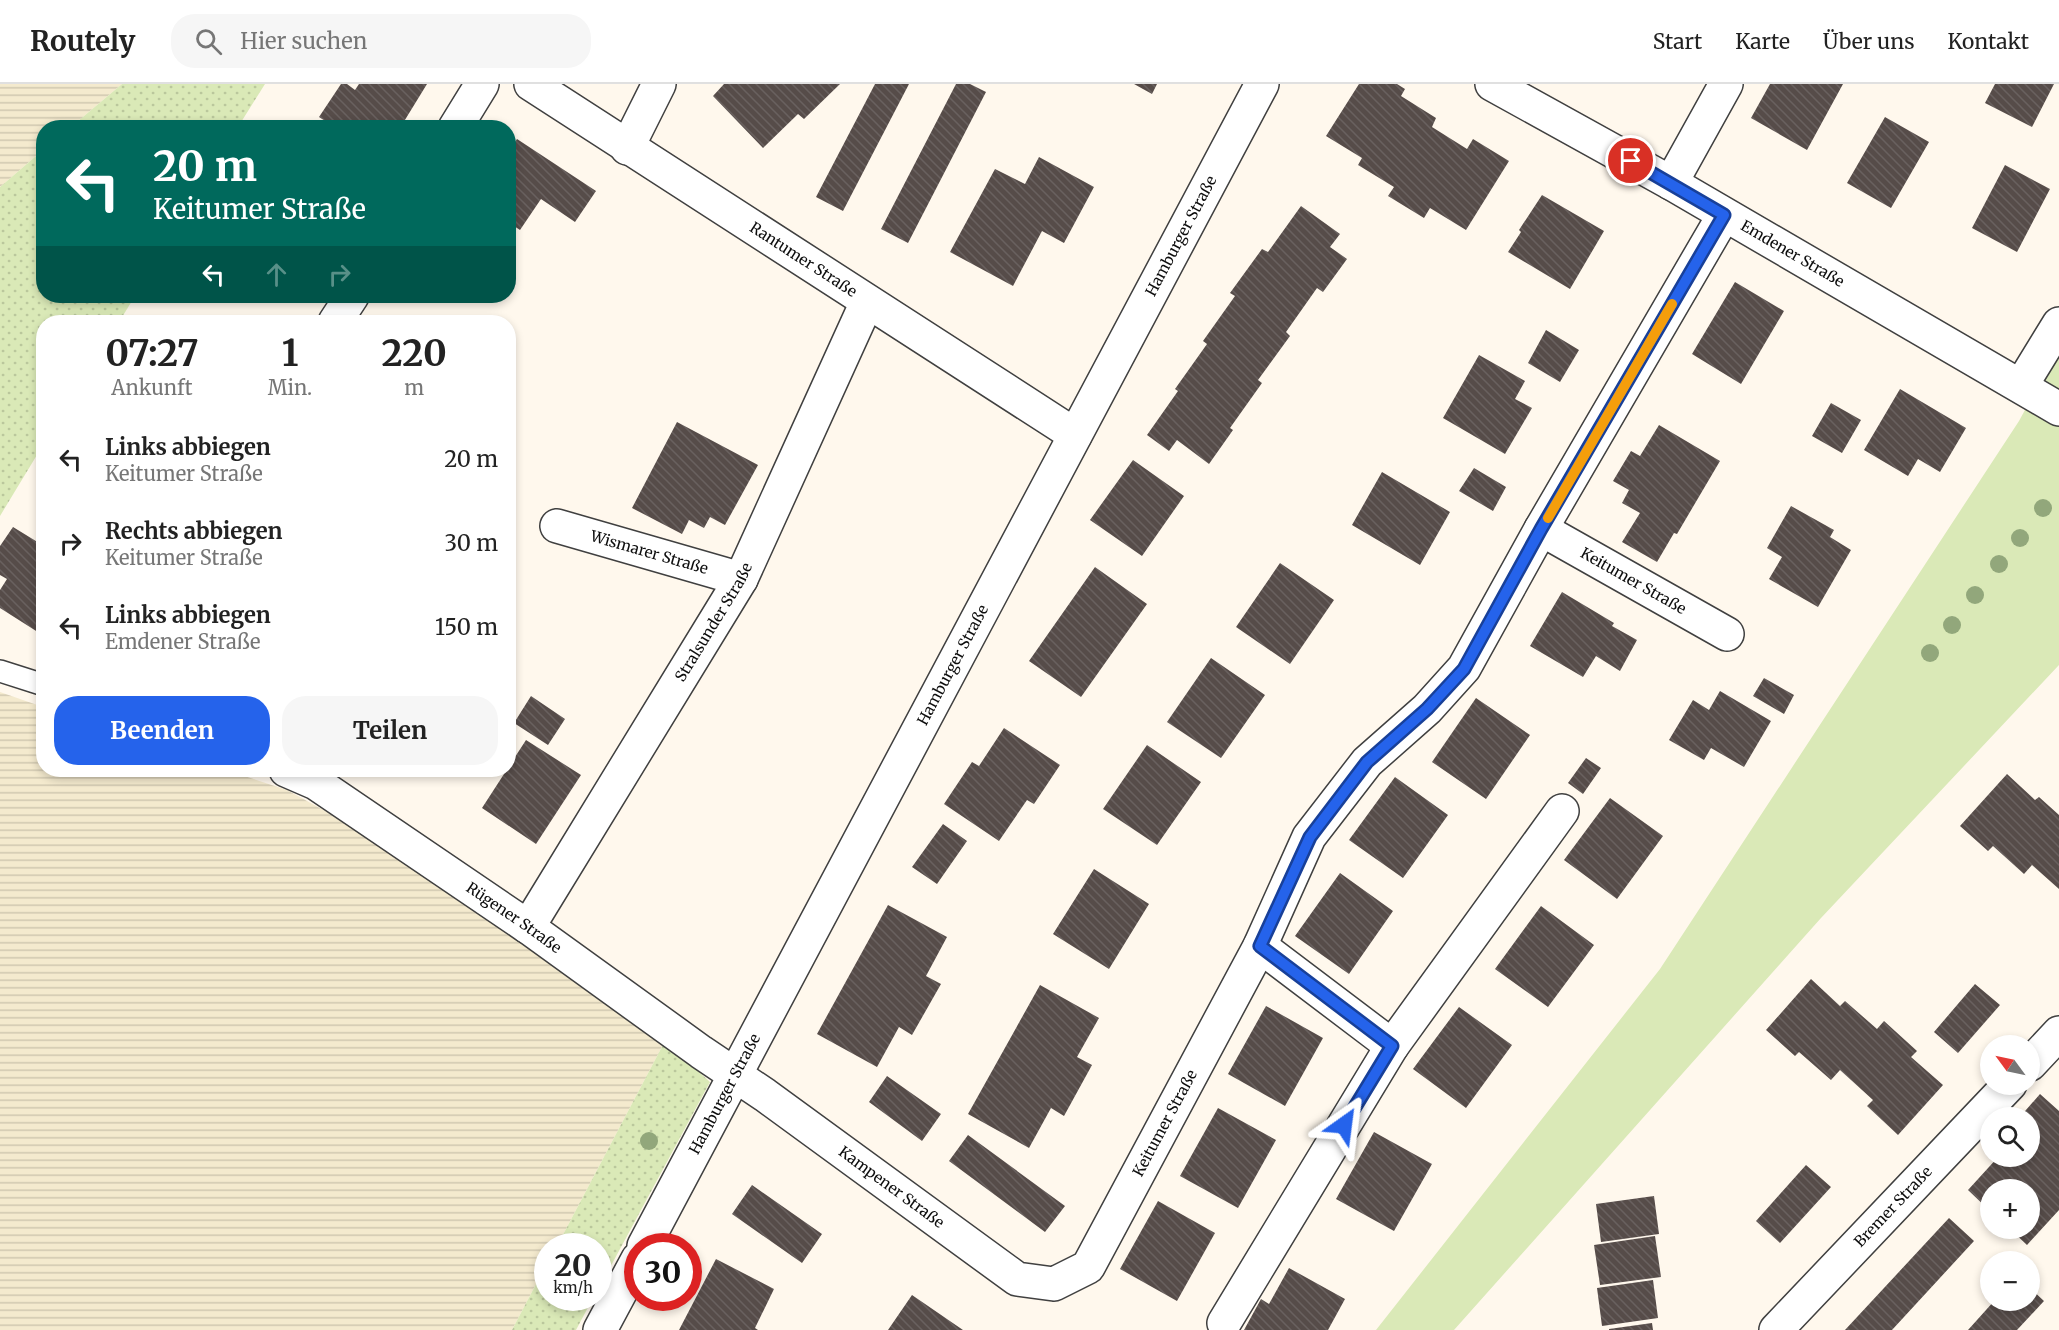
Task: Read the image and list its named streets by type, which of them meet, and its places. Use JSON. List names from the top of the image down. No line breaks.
{"streets":{"street":["Hamburger Straße","Emdener Straße","Rantumer Straße","Wismarer Straße","Keitumer Straße","Stralsunder Straße","Rügener Straße","Kampener Straße","Bremer Straße"]},"crossings":[["Hamburger Straße","Rantumer Straße"],["Hamburger Straße","Rügener Straße"],["Hamburger Straße","Kampener Straße"],["Emdener Straße","Keitumer Straße"],["Rantumer Straße","Stralsunder Straße"],["Wismarer Straße","Stralsunder Straße"],["Keitumer Straße","Kampener Straße"],["Stralsunder Straße","Rügener Straße"],["Rügener Straße","Kampener Straße"]],"north":"top left","page":{"header":"Routely","search":"Hier suchen","nav":["Start","Karte","Über uns","Kontakt"],"turn":["20 m","Keitumer Straße"],"eta":["07:27","Ankunft","1","Min.","220","m"],"list":[{"name":"Links abbiegen","note":"Keitumer Straße","value":"20 m"},{"name":"Rechts abbiegen","note":"Keitumer Straße","value":"30 m"},{"name":"Links abbiegen","note":"Emdener Straße","value":"150 m"}],"buttons":["Beenden","Teilen"],"map_buttons":["+","−"],"speed":"20 km/h","limit":"30"}}
